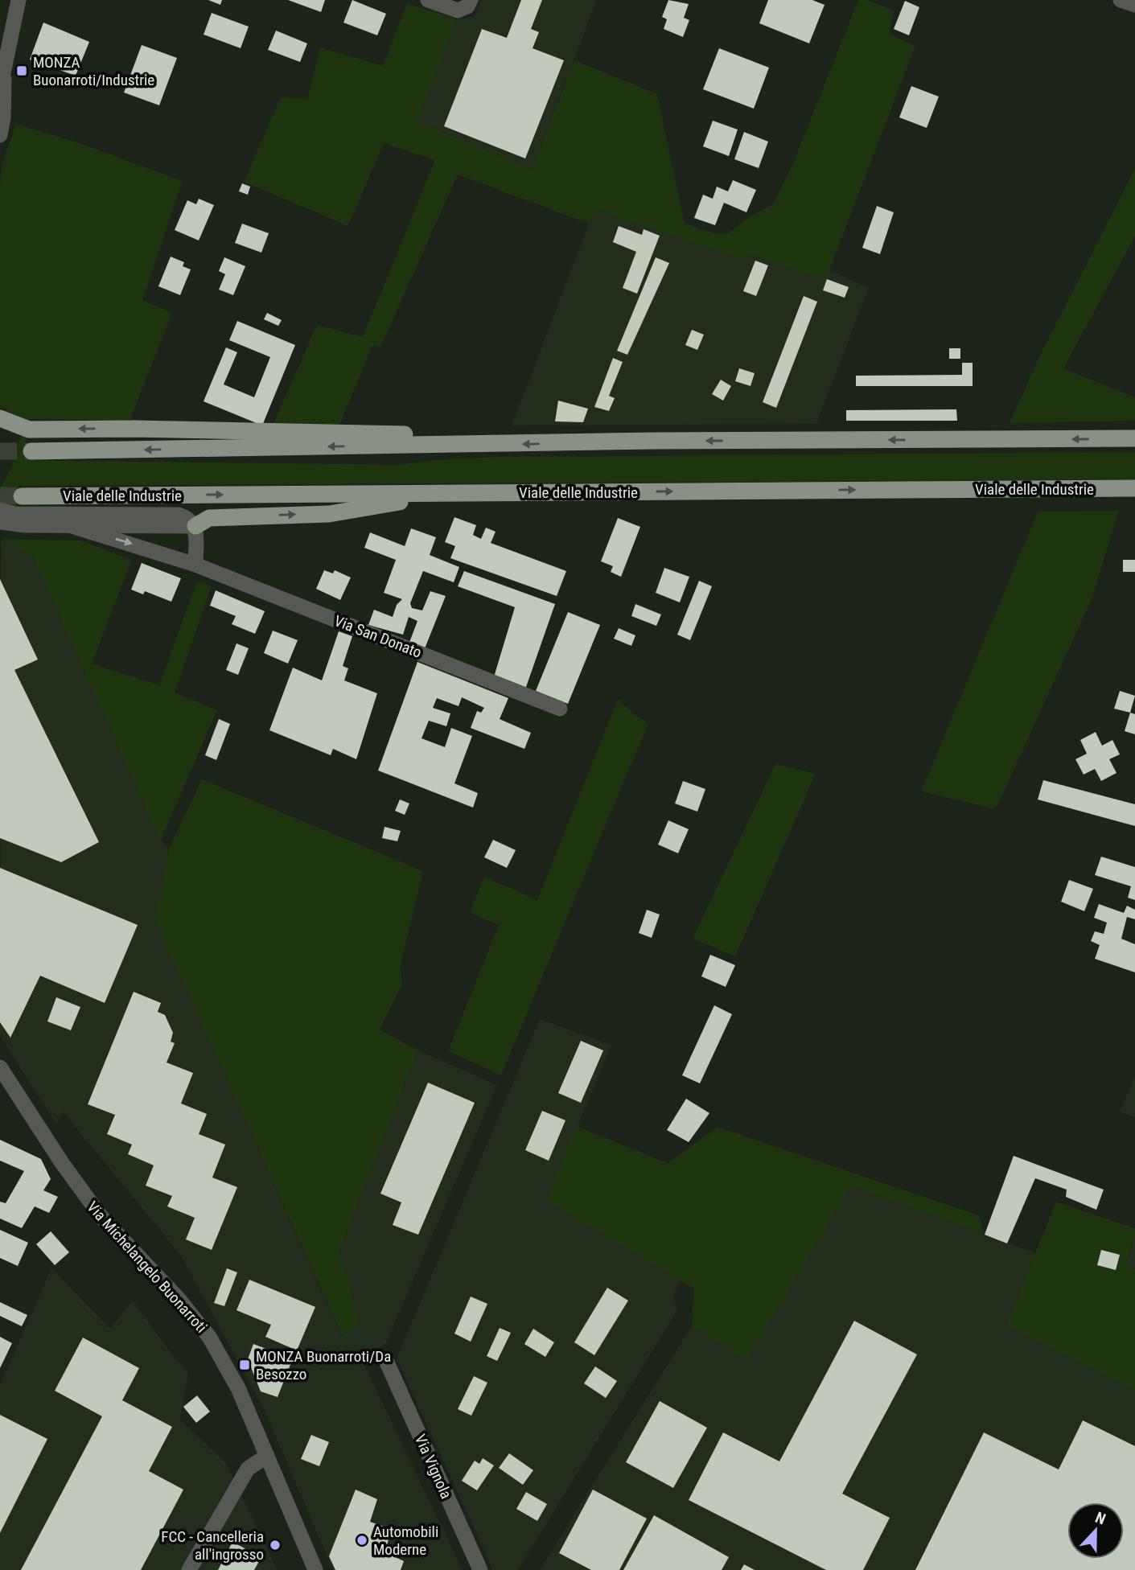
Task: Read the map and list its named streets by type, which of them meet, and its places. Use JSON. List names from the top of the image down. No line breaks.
{"streets":{"main road":["Viale delle Industrie"],"street":["Via San Donato","Via Michelangelo Buonarroti","Via Vignola"]},"crossings":[["Viale delle Industrie","Via San Donato"]],"places":{"transit":["MONZA Buonarroti/Industrie","MONZA Buonarroti/Da Besozzo"],"other":["Automobili Moderne","FCC - Cancelleria all'ingrosso"]},"north":"top"}
